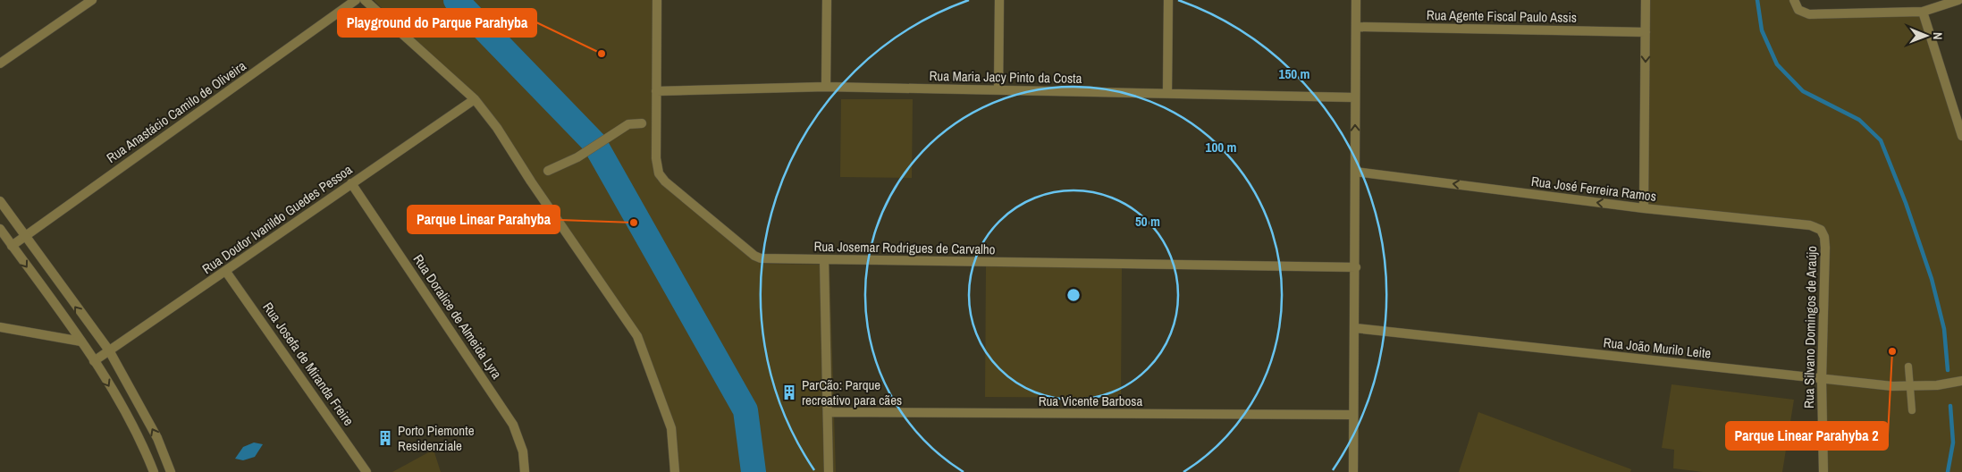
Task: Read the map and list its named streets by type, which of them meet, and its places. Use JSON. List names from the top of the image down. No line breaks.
{"streets":{"street":["Rua Agente Fiscal Paulo Assis","Rua Maria Jacy Pinto da Costa","Rua Anastácio Camilo de Oliveira","Rua José Ferreira Ramos","Rua Doutor Ivanildo Guedes Pessoa","Rua Josemar Rodrigues de Carvalho","Rua Doralice de Almeida Lyra","Rua Silvano Domingos de Araújo","Rua João Murilo Leite","Rua Josefa de Miranda Freire","Rua Vicente Barbosa"]},"crossings":[["Rua Maria Jacy Pinto da Costa","Rua Josemar Rodrigues de Carvalho"],["Rua José Ferreira Ramos","Rua Silvano Domingos de Araújo"],["Rua Doutor Ivanildo Guedes Pessoa","Rua Doralice de Almeida Lyra"],["Rua Doutor Ivanildo Guedes Pessoa","Rua Josefa de Miranda Freire"],["Rua Silvano Domingos de Araújo","Rua João Murilo Leite"]],"one_way":["Rua José Ferreira Ramos"],"places":{"other":["Playground do Parque Parahyba","Parque Linear Parahyba","Parque Linear Parahyba 2"],"building":["ParCão: Parque recreativo para cães","Porto Piemonte Residenziale"]},"north":"right","rings":["150 m","100 m","50 m"]}
